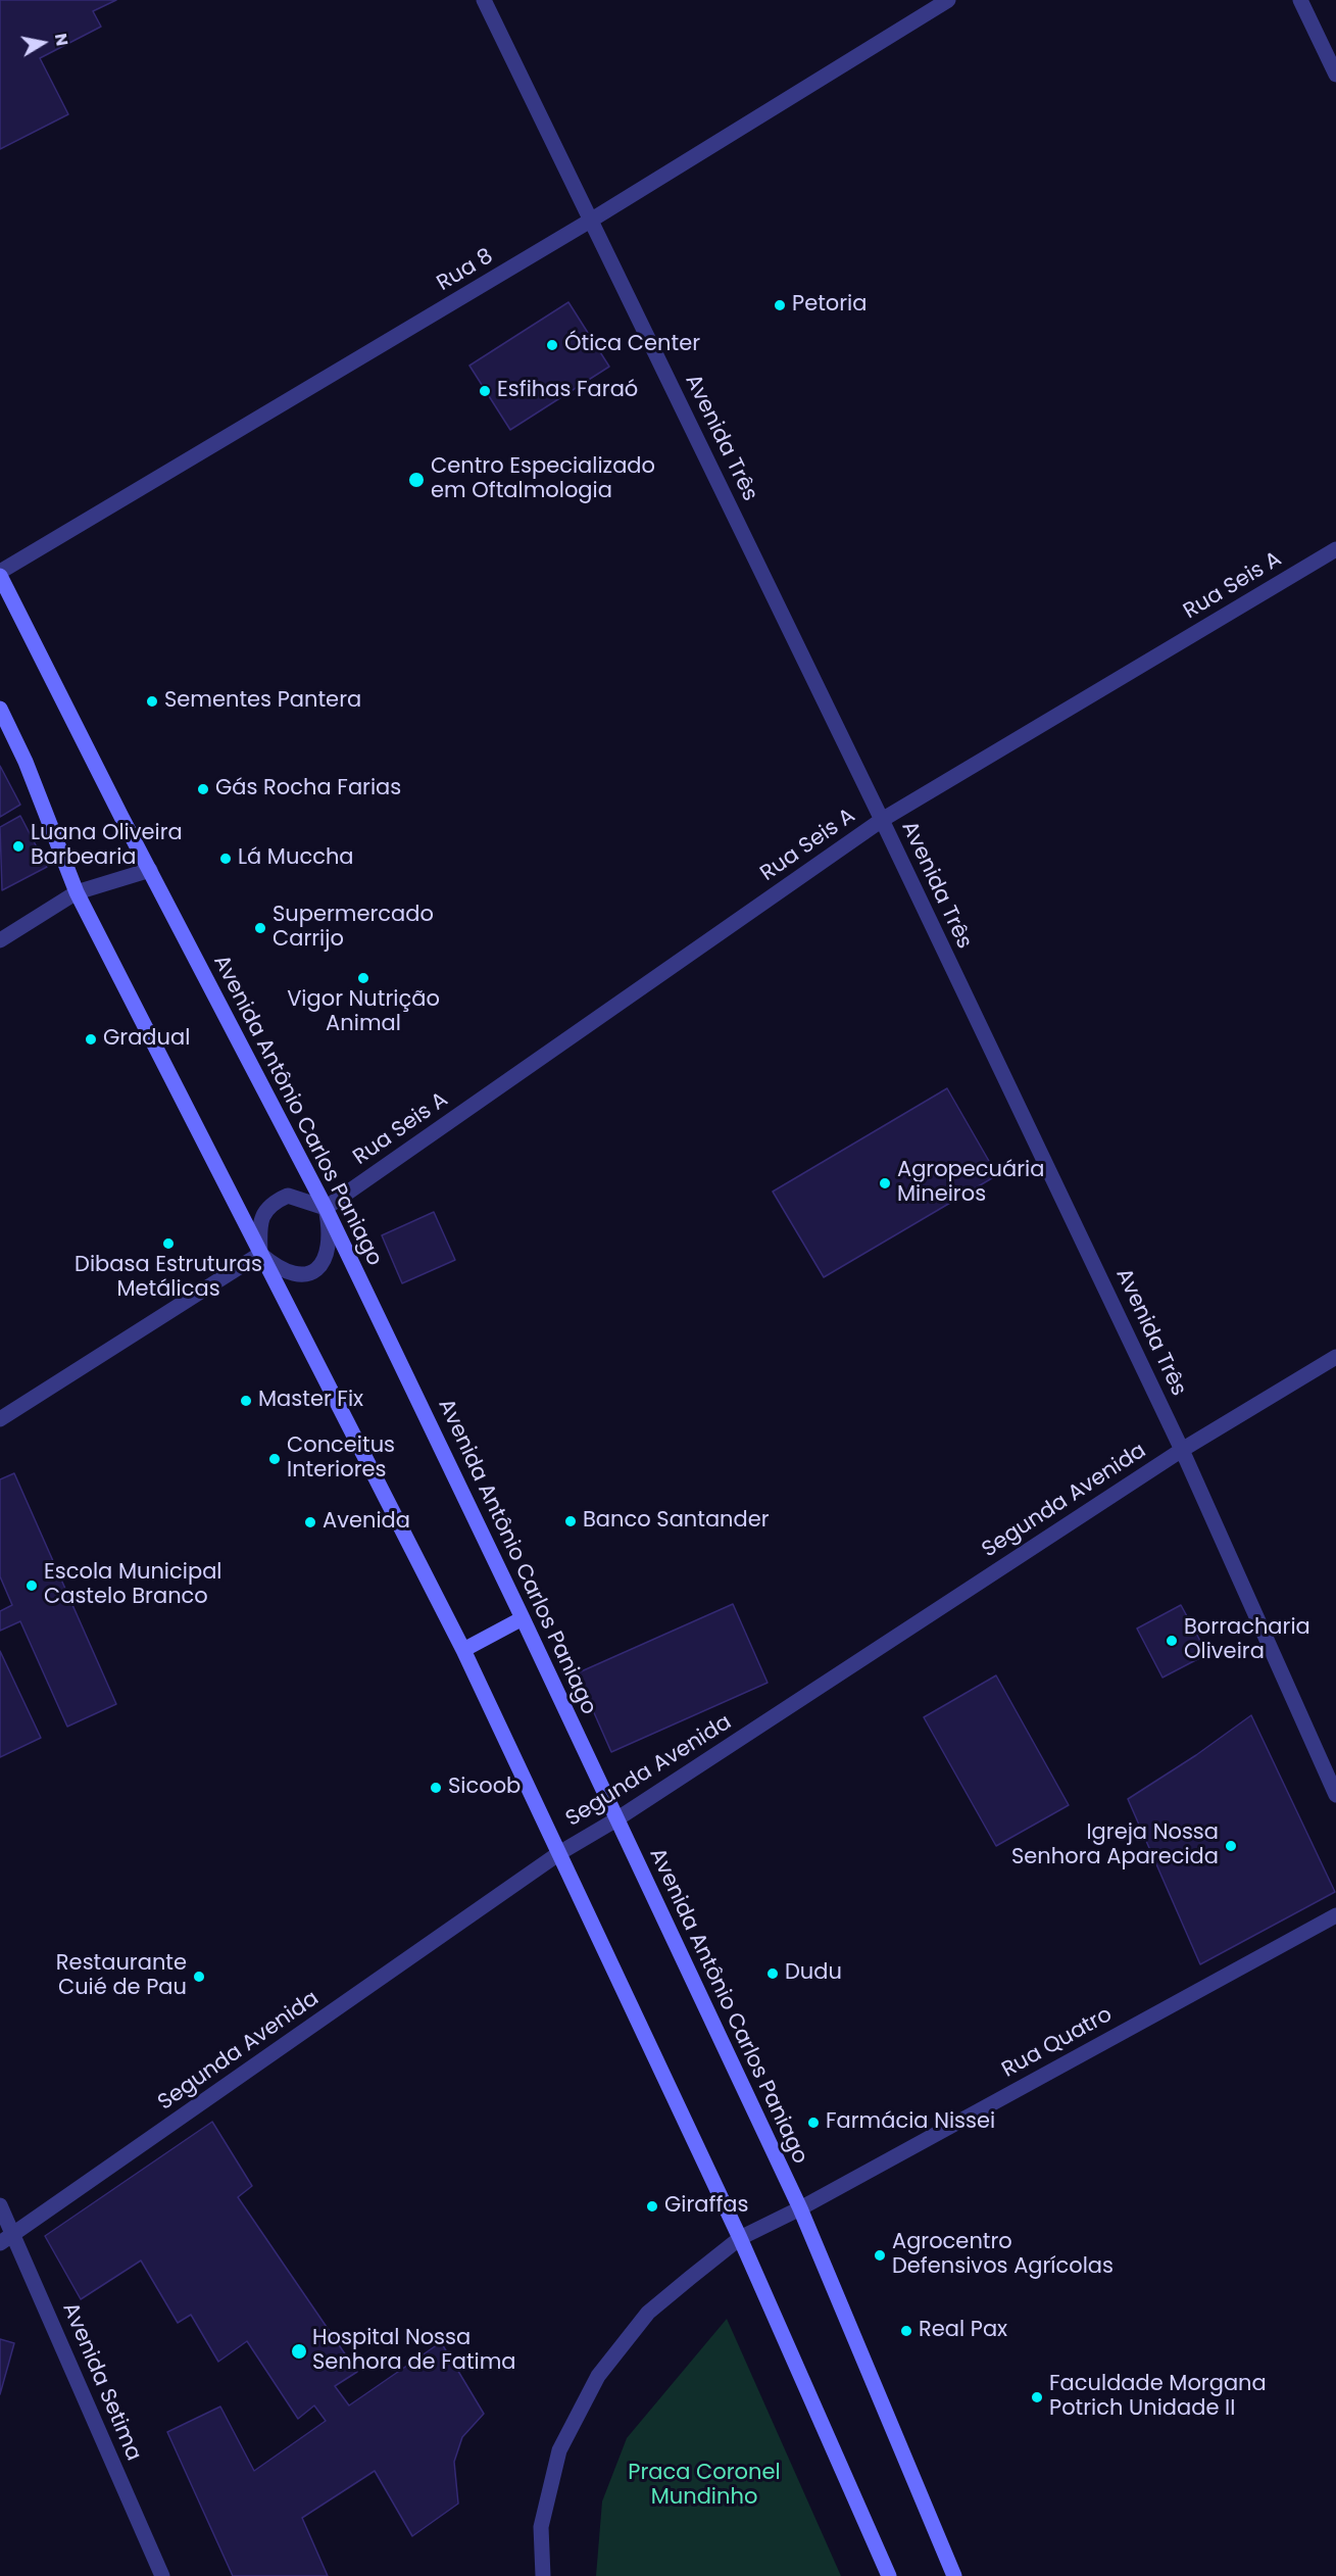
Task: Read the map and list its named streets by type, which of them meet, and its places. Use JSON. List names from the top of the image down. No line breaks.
{"streets":{"main road":["Avenida Antônio Carlos Paniago"],"street":["Rua 8","Avenida Três","Rua Seis A","Segunda Avenida","Rua Quatro","Avenida Setima"]},"crossings":[["Rua 8","Avenida Três"],["Rua 8","Avenida Antônio Carlos Paniago"],["Avenida Três","Rua Seis A"],["Avenida Três","Segunda Avenida"],["Rua Seis A","Avenida Antônio Carlos Paniago"],["Avenida Antônio Carlos Paniago","Segunda Avenida"],["Avenida Antônio Carlos Paniago","Rua Quatro"],["Segunda Avenida","Avenida Setima"]],"parks":["Praca Coronel Mundinho"],"places":["Petoria","Ótica Center","Esfihas Faraó","Centro Especializado em Oftalmologia","Sementes Pantera","Gás Rocha Farias","Luana Oliveira Barbearia","Lá Muccha","Supermercado Carrijo","Vigor Nutrição Animal","Gradual","Agropecuária Mineiros","Dibasa Estruturas Metálicas","Master Fix","Conceitus Interiores","Banco Santander","Avenida","Escola Municipal Castelo Branco","Borracharia Oliveira","Sicoob","Igreja Nossa Senhora Aparecida","Dudu","Restaurante Cuié de Pau","Farmácia Nissei","Giraffas","Agrocentro Defensivos Agrícolas","Real Pax","Hospital Nossa Senhora de Fatima","Faculdade Morgana Potrich Unidade II"],"north":"right"}
